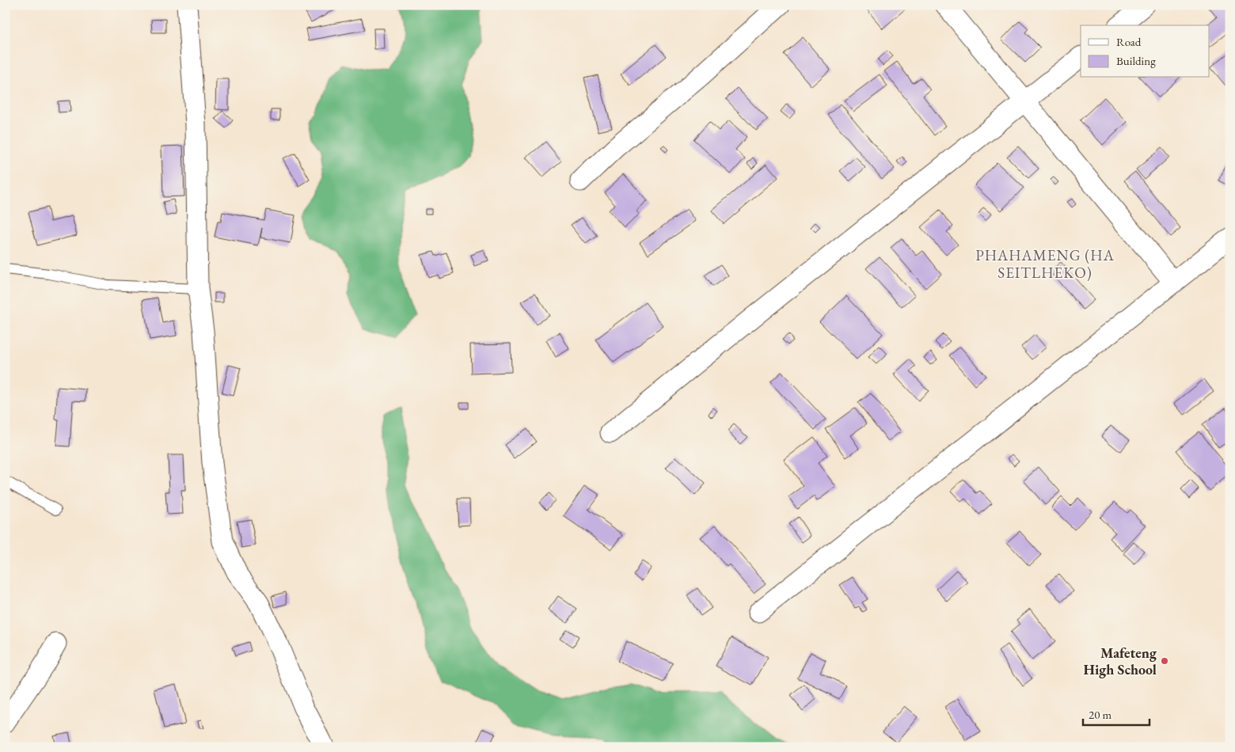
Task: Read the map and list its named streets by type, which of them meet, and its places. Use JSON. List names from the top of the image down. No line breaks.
{"districts":["PHAHAMENG (HA SEITLHEKO)"],"places":["Mafeteng High School"],"legend":["Road","Building"],"scale_bar":"20 m"}
